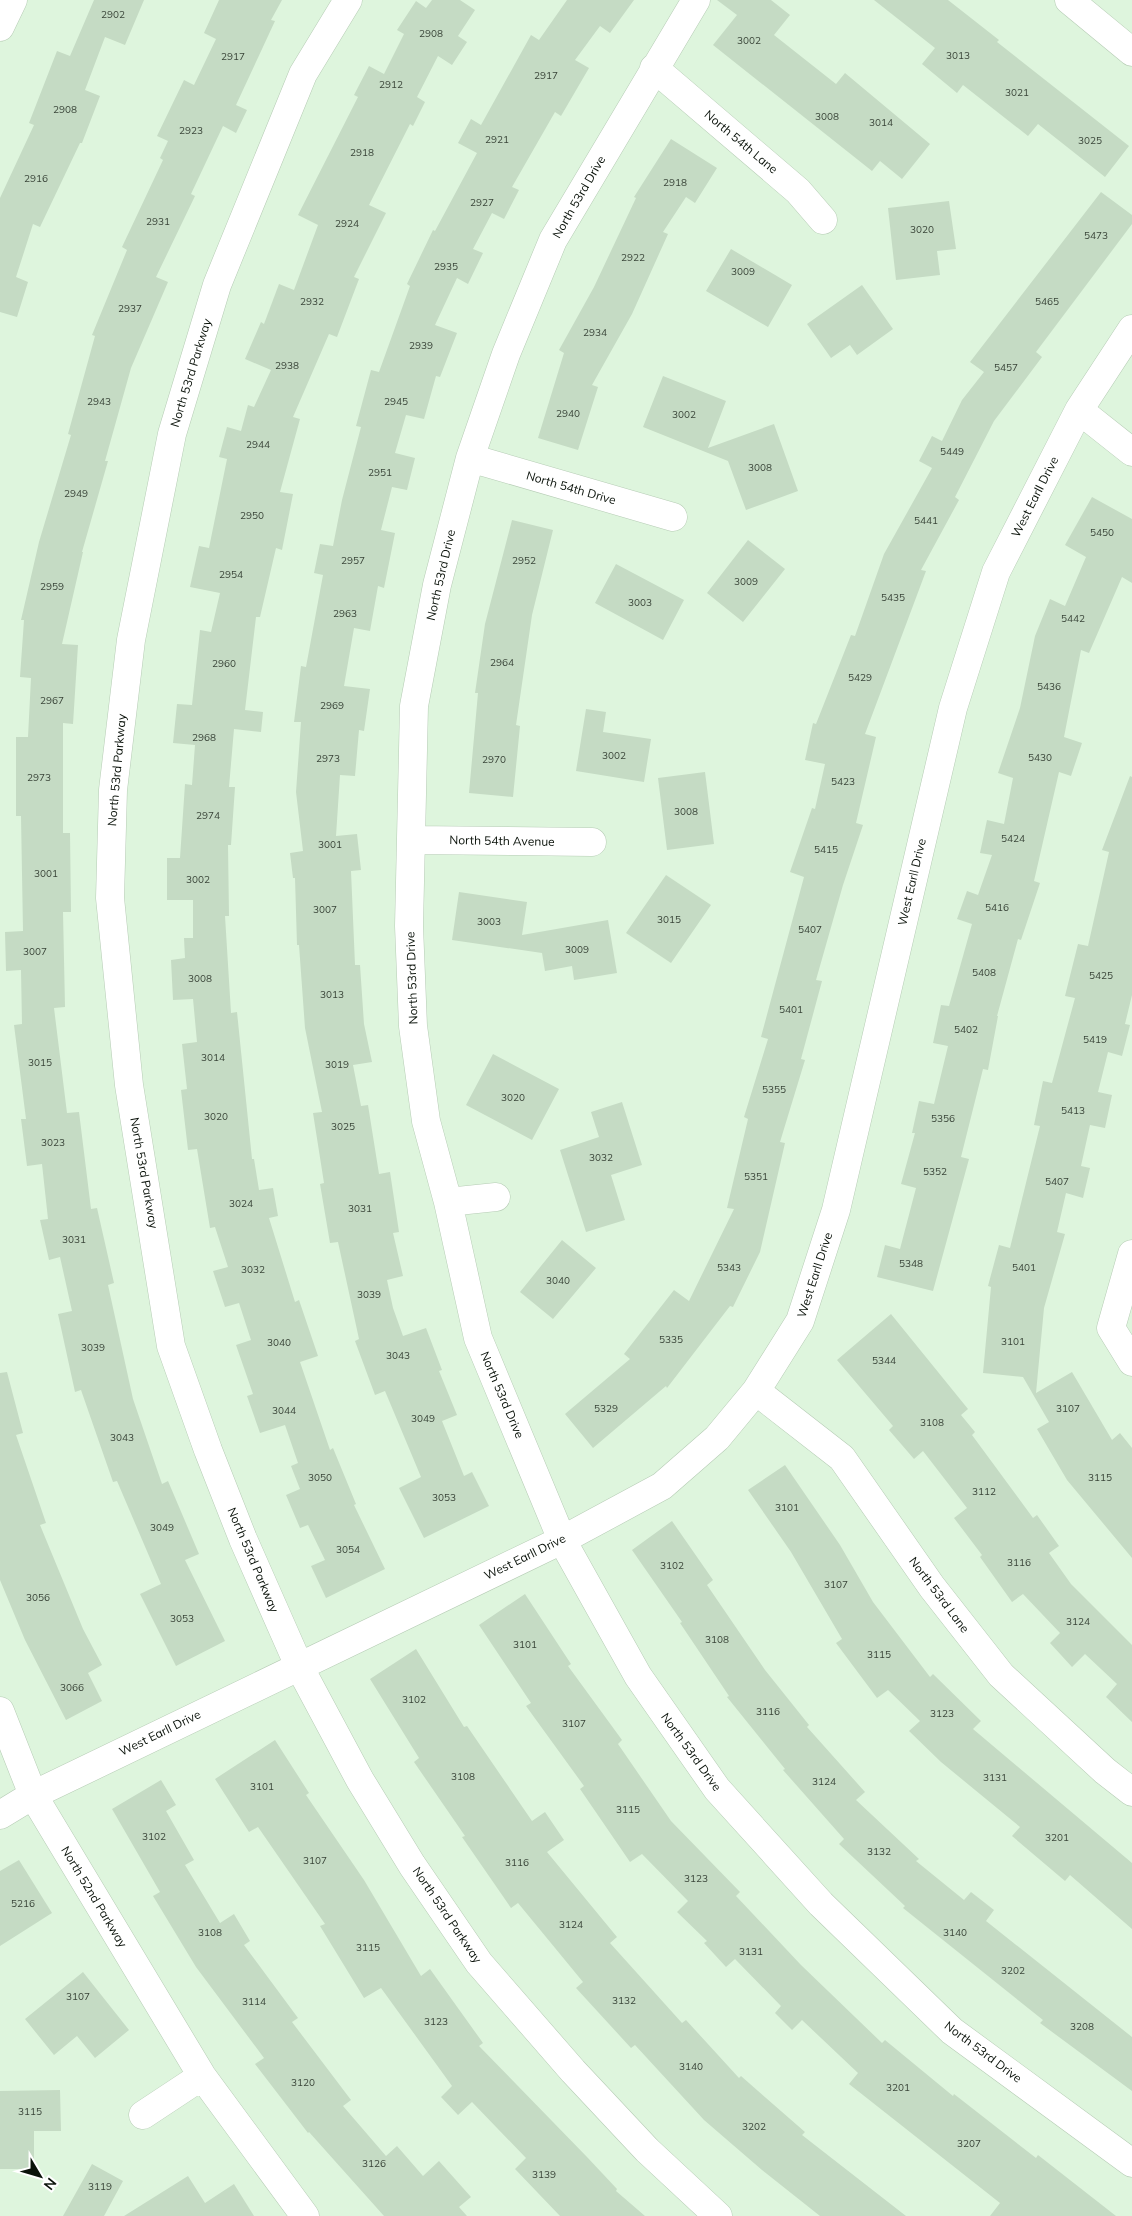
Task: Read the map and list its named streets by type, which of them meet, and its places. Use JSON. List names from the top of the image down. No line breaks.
{"streets":{"street":["North 54th Lane","North 53rd Drive","North 53rd Parkway","North 54th Drive","West Earll Drive","North 54th Avenue","North 53rd Lane","North 52nd Parkway"]},"crossings":[["North 54th Lane","North 53rd Drive"],["North 53rd Drive","North 54th Drive"],["North 53rd Drive","West Earll Drive"],["North 53rd Drive","North 54th Avenue"],["North 53rd Parkway","West Earll Drive"],["West Earll Drive","North 53rd Lane"],["West Earll Drive","North 52nd Parkway"]],"house_numbers":["2902","2908","3002","3013","2917","2917","2912","3021","2908","3008","3014","2923","2921","3025","2918","2916","2918","2927","2931","2924","3020","5473","2922","2935","3009","2932","5465","2937","2934","2939","2938","5457","2943","2945","2940","3002","2944","5449","3008","2951","2949","2950","5441","5450","2957","2952","2954","3009","2959","5435","3003","2963","5442","2964","2960","5429","5436","2967","2969","2968","3002","5430","2973","2970","2973","5423","3008","2974","5424","3001","5415","3001","3002","5416","3007","3015","3003","5407","3009","3007","5408","5425","3008","3013","5401","5402","5419","3014","3015","3019","5355","3020","5413","3020","5356","3025","3023","3032","5352","5351","5407","3024","3031","3031","5348","5343","5401","3032","3040","3039","5335","3101","3040","3039","3043","5344","5329","3107","3044","3049","3108","3043","3050","3115","3112","3053","3101","3049","3054","3116","3102","3107","3056","3053","3124","3108","3101","3115","3066","3102","3116","3123","3107","3108","3131","3124","3101","3115","3102","3201","3132","3107","3116","3123","5216","3124","3108","3140","3115","3131","3202","3107","3132","3114","3123","3208","3140","3120","3201","3115","3202","3207","3126","3139","3119"],"north":"bottom right"}
